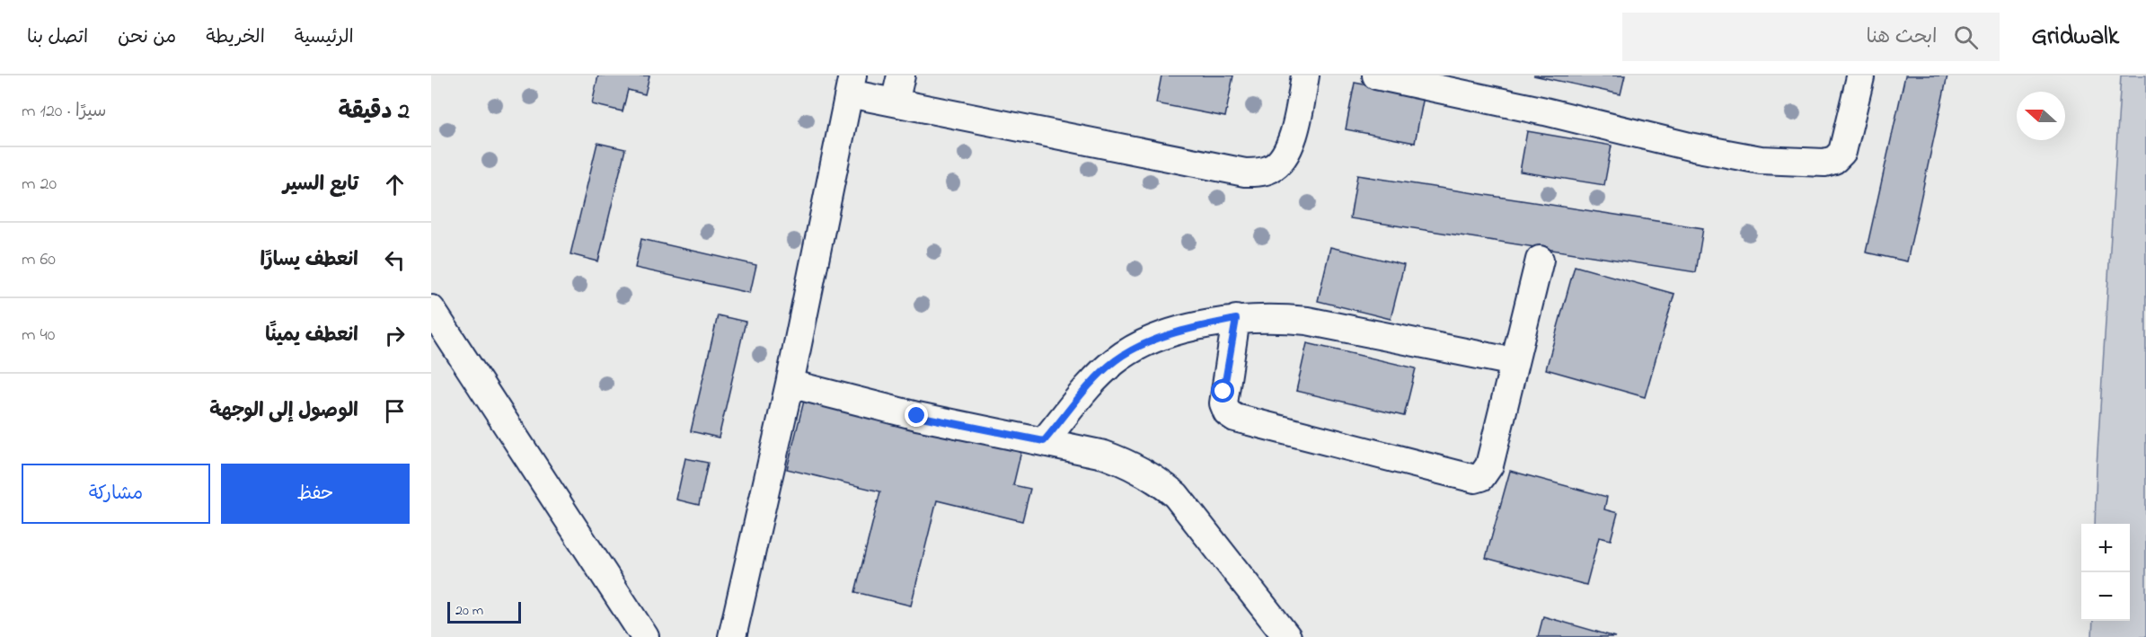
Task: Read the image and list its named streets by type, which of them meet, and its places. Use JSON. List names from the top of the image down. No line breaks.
{"scale_bar":"20 m","north":"left","page":{"header":"Gridwalk","search":"ابحث هنا","nav":["الرئيسية","الخريطة","من نحن","اتصل بنا"],"heading":["2 دقيقة","سيرًا · 120 m"],"list":[["تابع السير","20 m"],["انعطف يسارًا","60 m"],["انعطف يمينًا","40 m"],"الوصول إلى الوجهة"],"buttons":["حفظ","مشاركة"],"map_buttons":["+","−"],"scale":"20 m"}}
